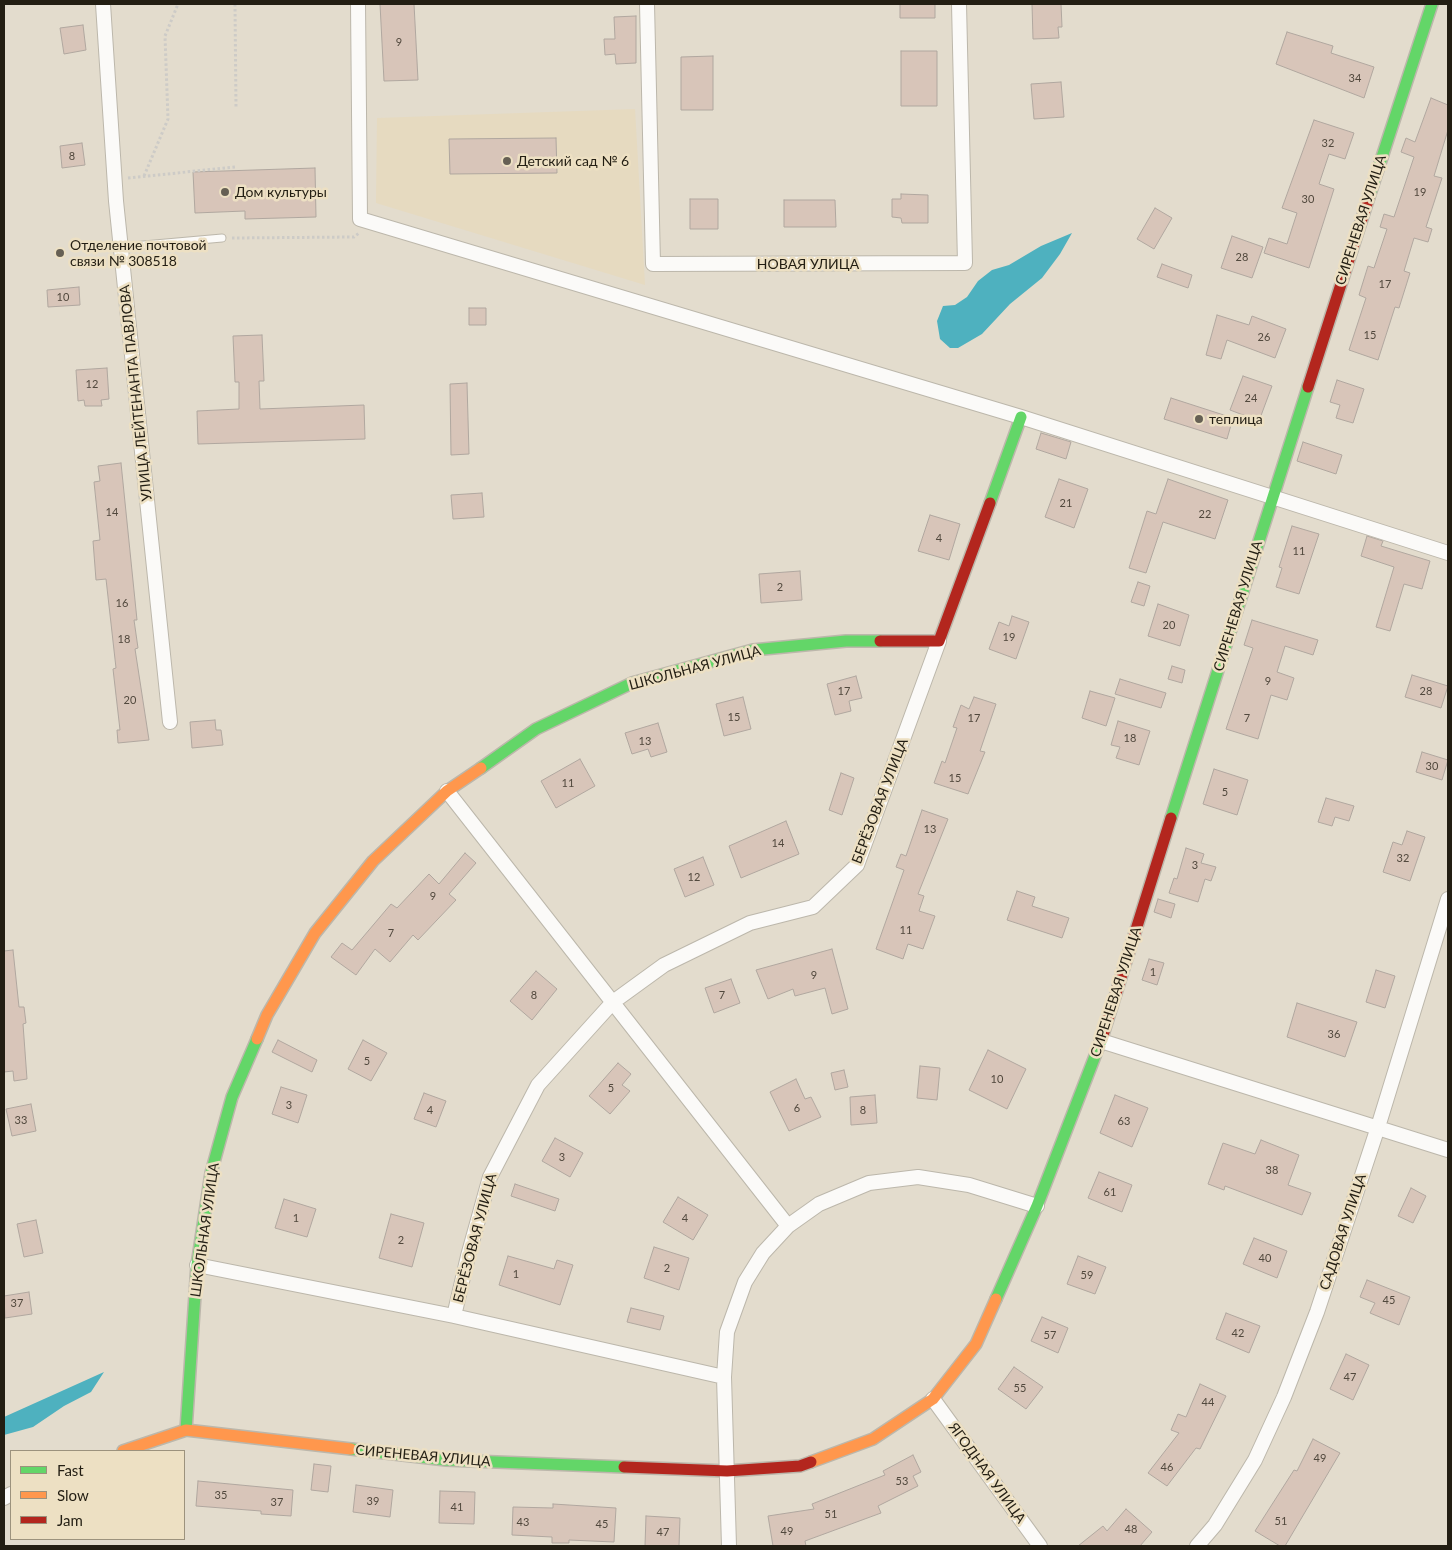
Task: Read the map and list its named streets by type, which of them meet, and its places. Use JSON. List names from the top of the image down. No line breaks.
{"streets":{"street":["СИРЕНЕВАЯ УЛИЦА","НОВАЯ УЛИЦА","УЛИЦА ЛЕЙТЕНАНТА ПАВЛОВА","ШКОЛЬНАЯ УЛИЦА","БЕРЁЗОВАЯ УЛИЦА","САДОВАЯ УЛИЦА","ЯГОДНАЯ УЛИЦА"]},"crossings":[["СИРЕНЕВАЯ УЛИЦА","ШКОЛЬНАЯ УЛИЦА"],["СИРЕНЕВАЯ УЛИЦА","ЯГОДНАЯ УЛИЦА"],["ШКОЛЬНАЯ УЛИЦА","БЕРЁЗОВАЯ УЛИЦА"]],"places":["Детский сад № 6","Дом культуры","Отделение почтовой связи № 308518","теплица"],"house_numbers":["9","34","32","8","19","30","28","17","10","15","26","12","24","21","14","22","4","11","2","16","20","19","18","9","17","28","20","15","17","7","18","13","30","15","11","5","13","14","32","3","12","9","11","7","1","9","8","7","36","5","10","5","3","6","4","8","33","63","3","38","61","1","4","2","40","2","1","59","45","37","42","57","47","55","44","49","46","53","35","39","37","41","51","51","43","45","48","49","47"],"legend":["Fast","Slow","Jam"]}
